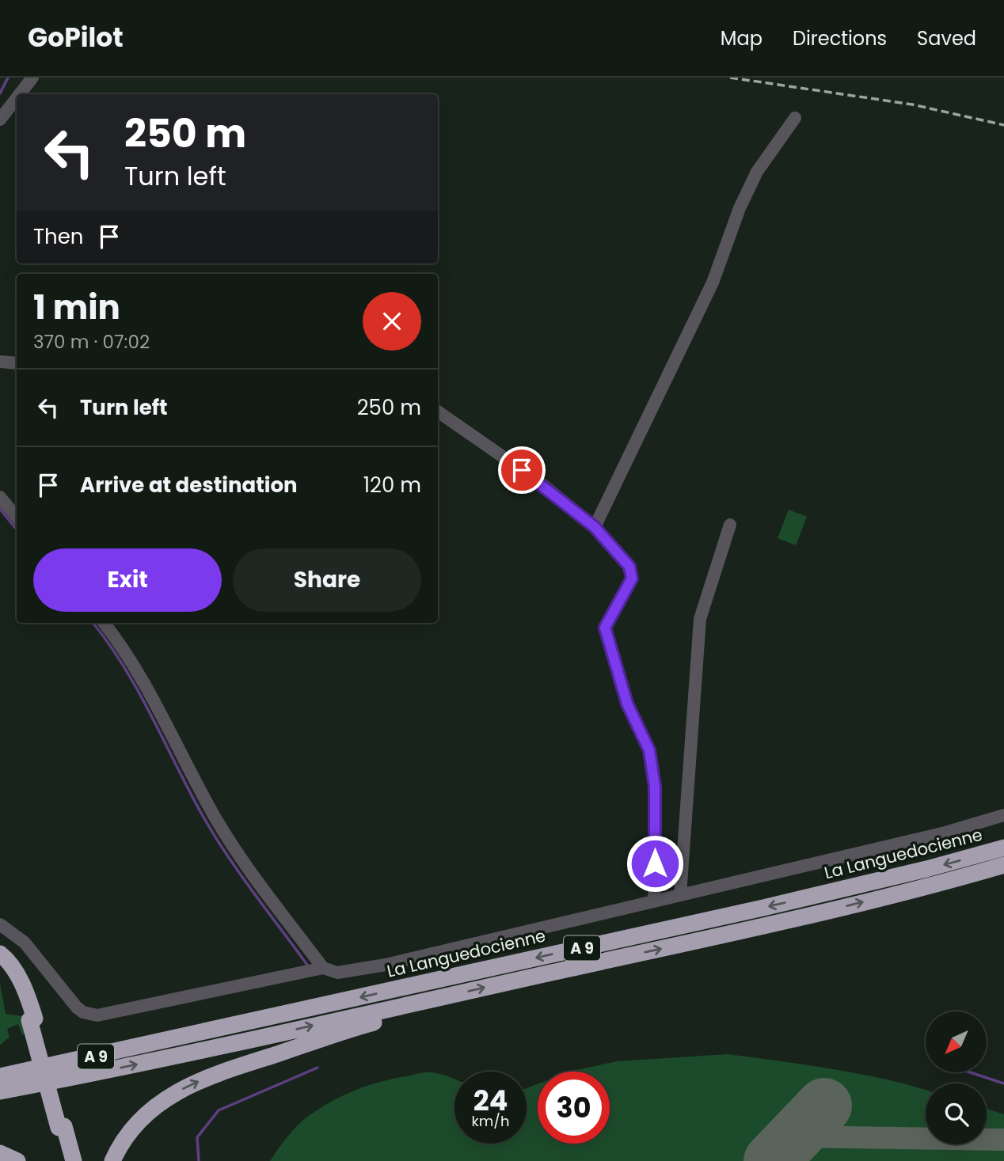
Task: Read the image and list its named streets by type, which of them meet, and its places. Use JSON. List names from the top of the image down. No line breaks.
{"streets":{"highway":["La Languedocienne","A 9"]},"north":"bottom left","page":{"header":"GoPilot","nav":["Map","Directions","Saved"],"turn":["250 m","Turn left"],"then":"Then","heading":["1 min","370 m · 07:02"],"list":[{"name":"Turn left","value":"250 m"},{"name":"Arrive at destination","value":"120 m"}],"buttons":["Exit","Share"],"speed":"24 km/h","limit":"30"}}
